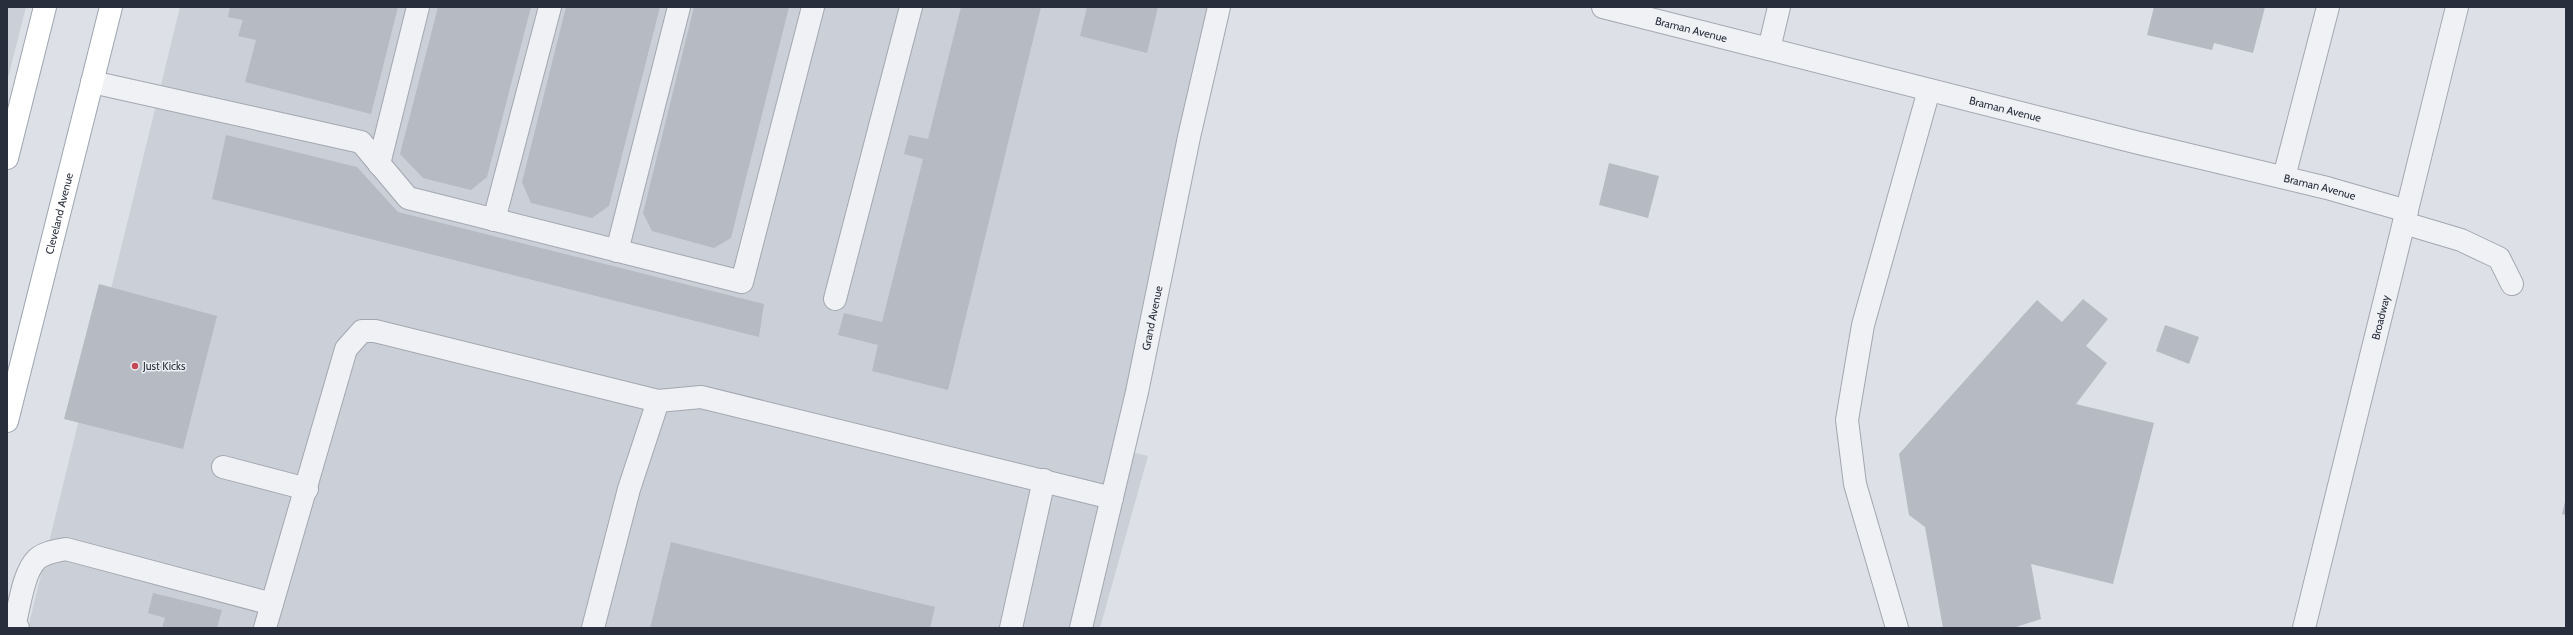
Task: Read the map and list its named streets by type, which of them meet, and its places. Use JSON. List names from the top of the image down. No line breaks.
{"streets":{"main road":["Cleveland Avenue"],"street":["Braman Avenue","Grand Avenue","Broadway"]},"crossings":[["Braman Avenue","Broadway"]],"places":["Just Kicks"]}
